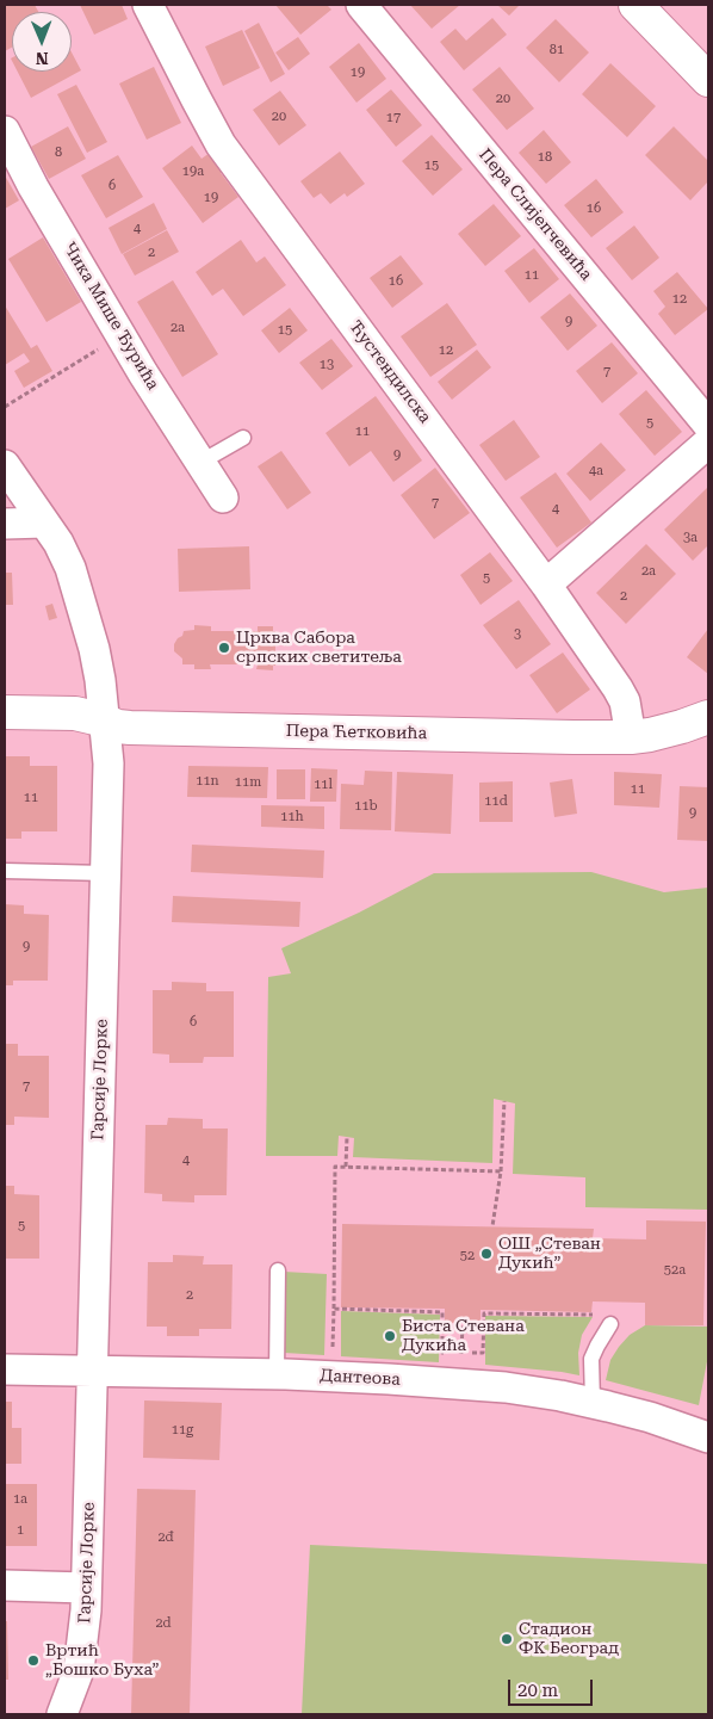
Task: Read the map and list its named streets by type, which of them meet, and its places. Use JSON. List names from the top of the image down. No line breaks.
{"streets":{"street":["Пера Слијепчевића","Чика Мише Ђурића","Ћустендилска","Пера Ћетковића","Гарсије Лорке","Дантеова"]},"crossings":[["Ћустендилска","Пера Ћетковића"],["Пера Ћетковића","Гарсије Лорке"],["Гарсије Лорке","Дантеова"]],"places":["Црква Сабора српских светитеља","ОШ „Стеван Дукић”","Биста Стевана Дукића","Стадион ФК Београд","Вртић „Бошко Буха”"],"house_numbers":["81","19","20","20","17","8","18","15","19a","6","19","16","4","2","11","16","12","9","2a","15","12","13","7","5","11","9","4a","7","4","3a","2a","5","2","3","11n","11m","11l","11","11","11d","11b","9","11h","9","6","7","4","5","52","52a","2","11g","1a","1","2đ","2d"],"scale_bar":"20 m","north":"bottom"}
